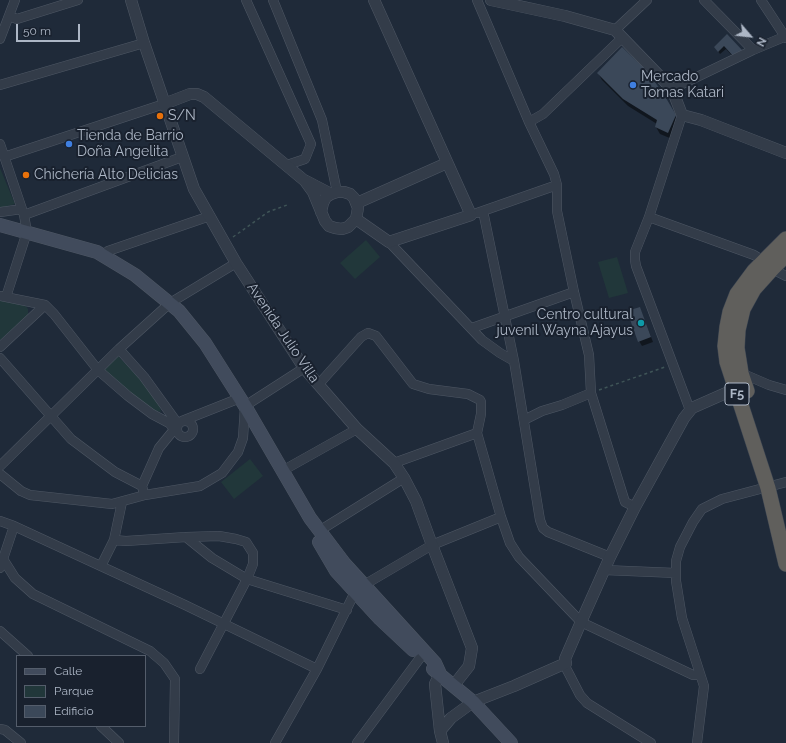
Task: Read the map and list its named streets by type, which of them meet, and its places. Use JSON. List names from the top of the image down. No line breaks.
{"streets":{"highway":["F5"],"street":["Avenida Julio Villa"]},"places":["Mercado Tomas Katari","S/N","Tienda de Barrio Doña Angelita","Chichería Alto Delicias","Centro cultural juvenil Wayna Ajayus"],"legend":["Calle","Parque","Edificio"],"scale_bar":"50 m","north":"bottom right"}
